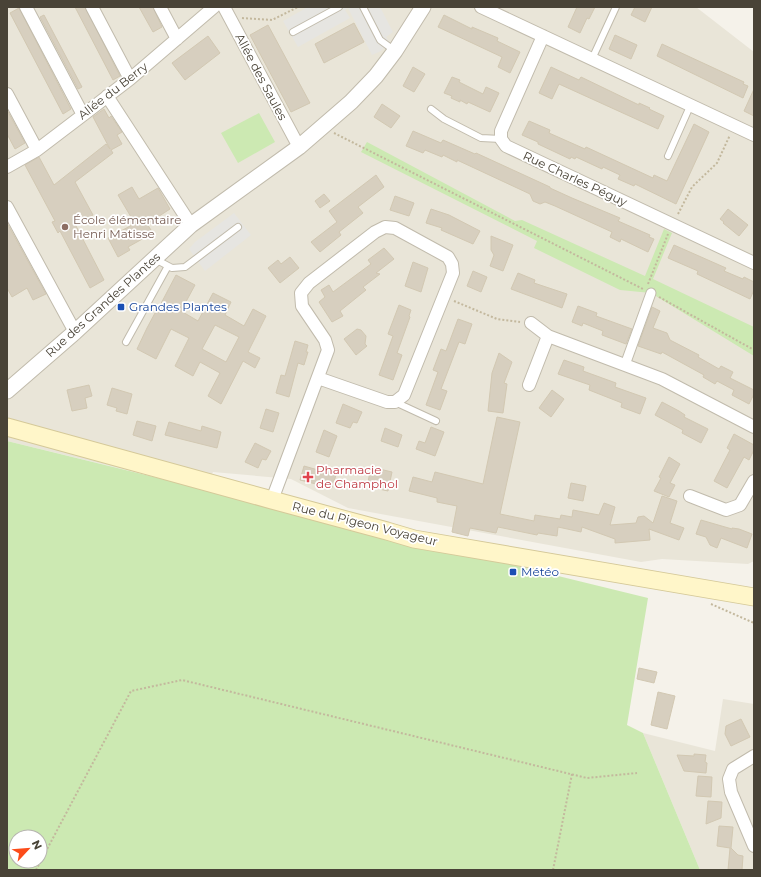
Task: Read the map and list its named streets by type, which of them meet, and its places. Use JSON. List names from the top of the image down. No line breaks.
{"streets":{"main road":["Rue du Pigeon Voyageur"],"street":["Allée des Saules","Allée du Berry","Rue Charles Péguy","Rue des Grandes Plantes"]},"crossings":[["Allée des Saules","Rue des Grandes Plantes"]],"places":{"other":["École élémentaire Henri Matisse"],"transit":["Grandes Plantes","Météo"],"health":["Pharmacie de Champhol"]},"north":"top right"}
